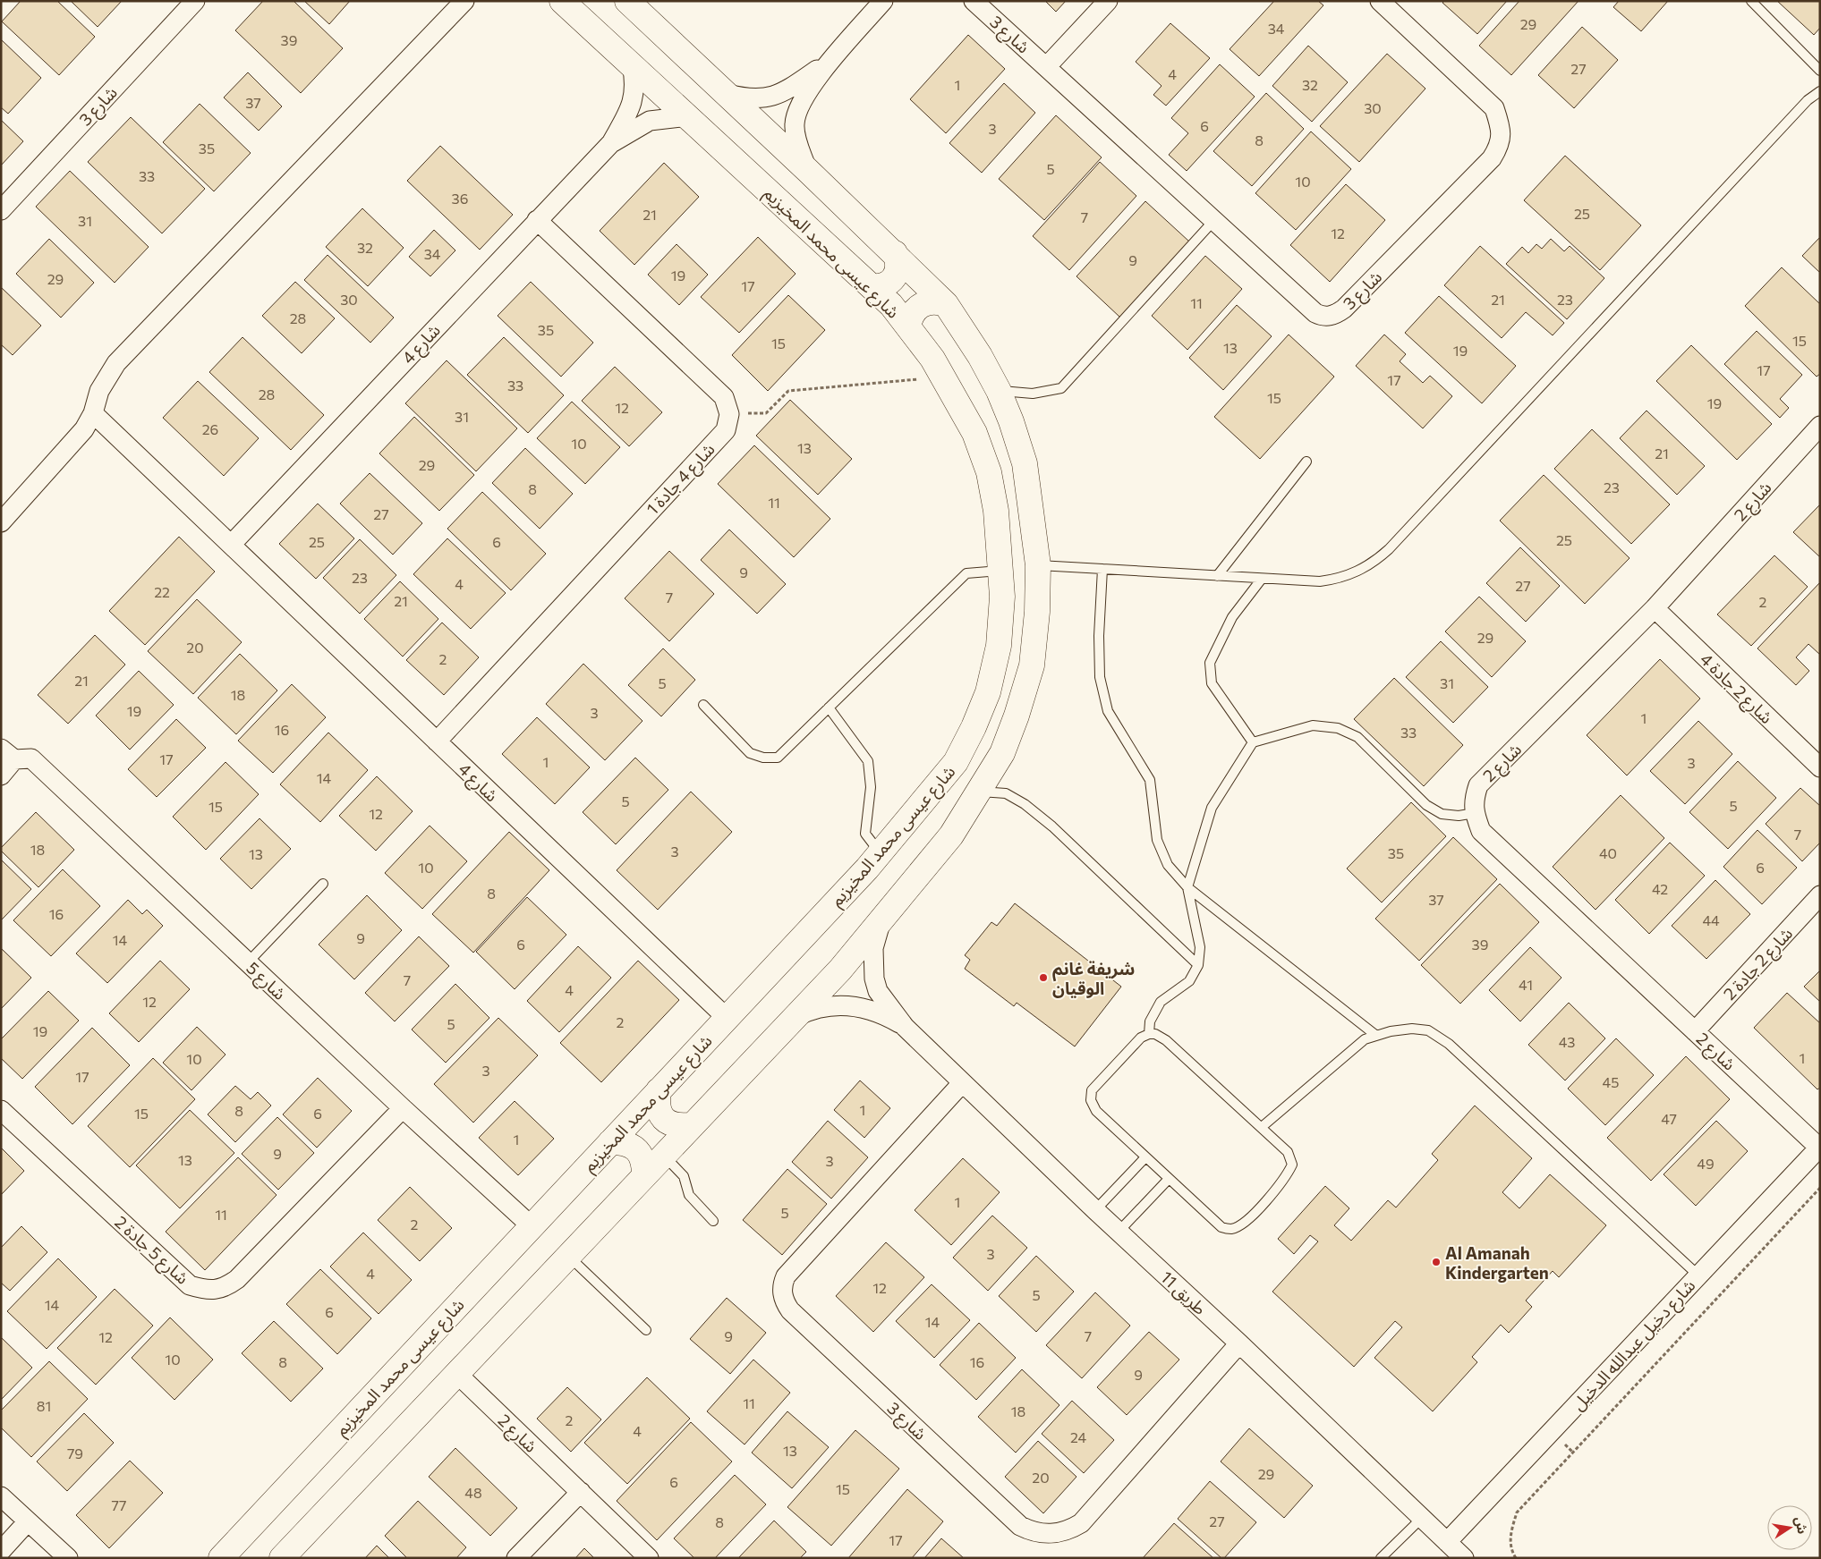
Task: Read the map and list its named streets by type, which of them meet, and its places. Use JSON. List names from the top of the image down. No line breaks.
{"streets":{"street":["شارع 3","شارع عيسى محمد المخيزيم","شارع 4","شارع 4 جادة 1","شارع 2","شارع 2 جادة 4","شارع 2 جادة 2","شارع 5","شارع 5 جادة 2","طريق 11","شارع دخيل عبدالله الدخيل"]},"crossings":[["شارع 3","طريق 11"],["شارع عيسى محمد المخيزيم","شارع 4"],["شارع عيسى محمد المخيزيم","شارع 5"],["شارع 4","شارع 4 جادة 1"],["شارع 2","شارع 2 جادة 4"],["شارع 2","شارع 2 جادة 2"],["شارع 2","شارع دخيل عبدالله الدخيل"],["شارع 5","شارع 5 جادة 2"],["طريق 11","شارع دخيل عبدالله الدخيل"]],"places":["شريفة غانم الوقيان","Al Amanah Kindergarten"],"house_numbers":["29","34","39","27","4","1","32","37","30","6","3","8","35","5","33","10","36","25","21","7","31","12","32","34","9","19","29","17","30","21","23","11","28","35","15","15","13","19","17","17","33","28","15","19","12","31","26","10","13","21","29","23","8","11","27","25","25","6","9","23","4","27","22","7","21","2","29","20","2","21","5","31","18","19","3","1","16","33","17","1","3","14","5","5","15","12","7","18","3","35","40","13","10","6","42","8","37","16","44","9","14","6","39","7","41","4","12","2","5","19","43","1","10","3","17","45","1","8","15","6","47","1","9","13","3","49","1","5","11","2","3","4","12","5","14","6","14","9","7","12","10","8","16","9","11","81","18","2","4","24","13","79","29","20","6","15","48","77","27","8","17"],"north":"right"}
